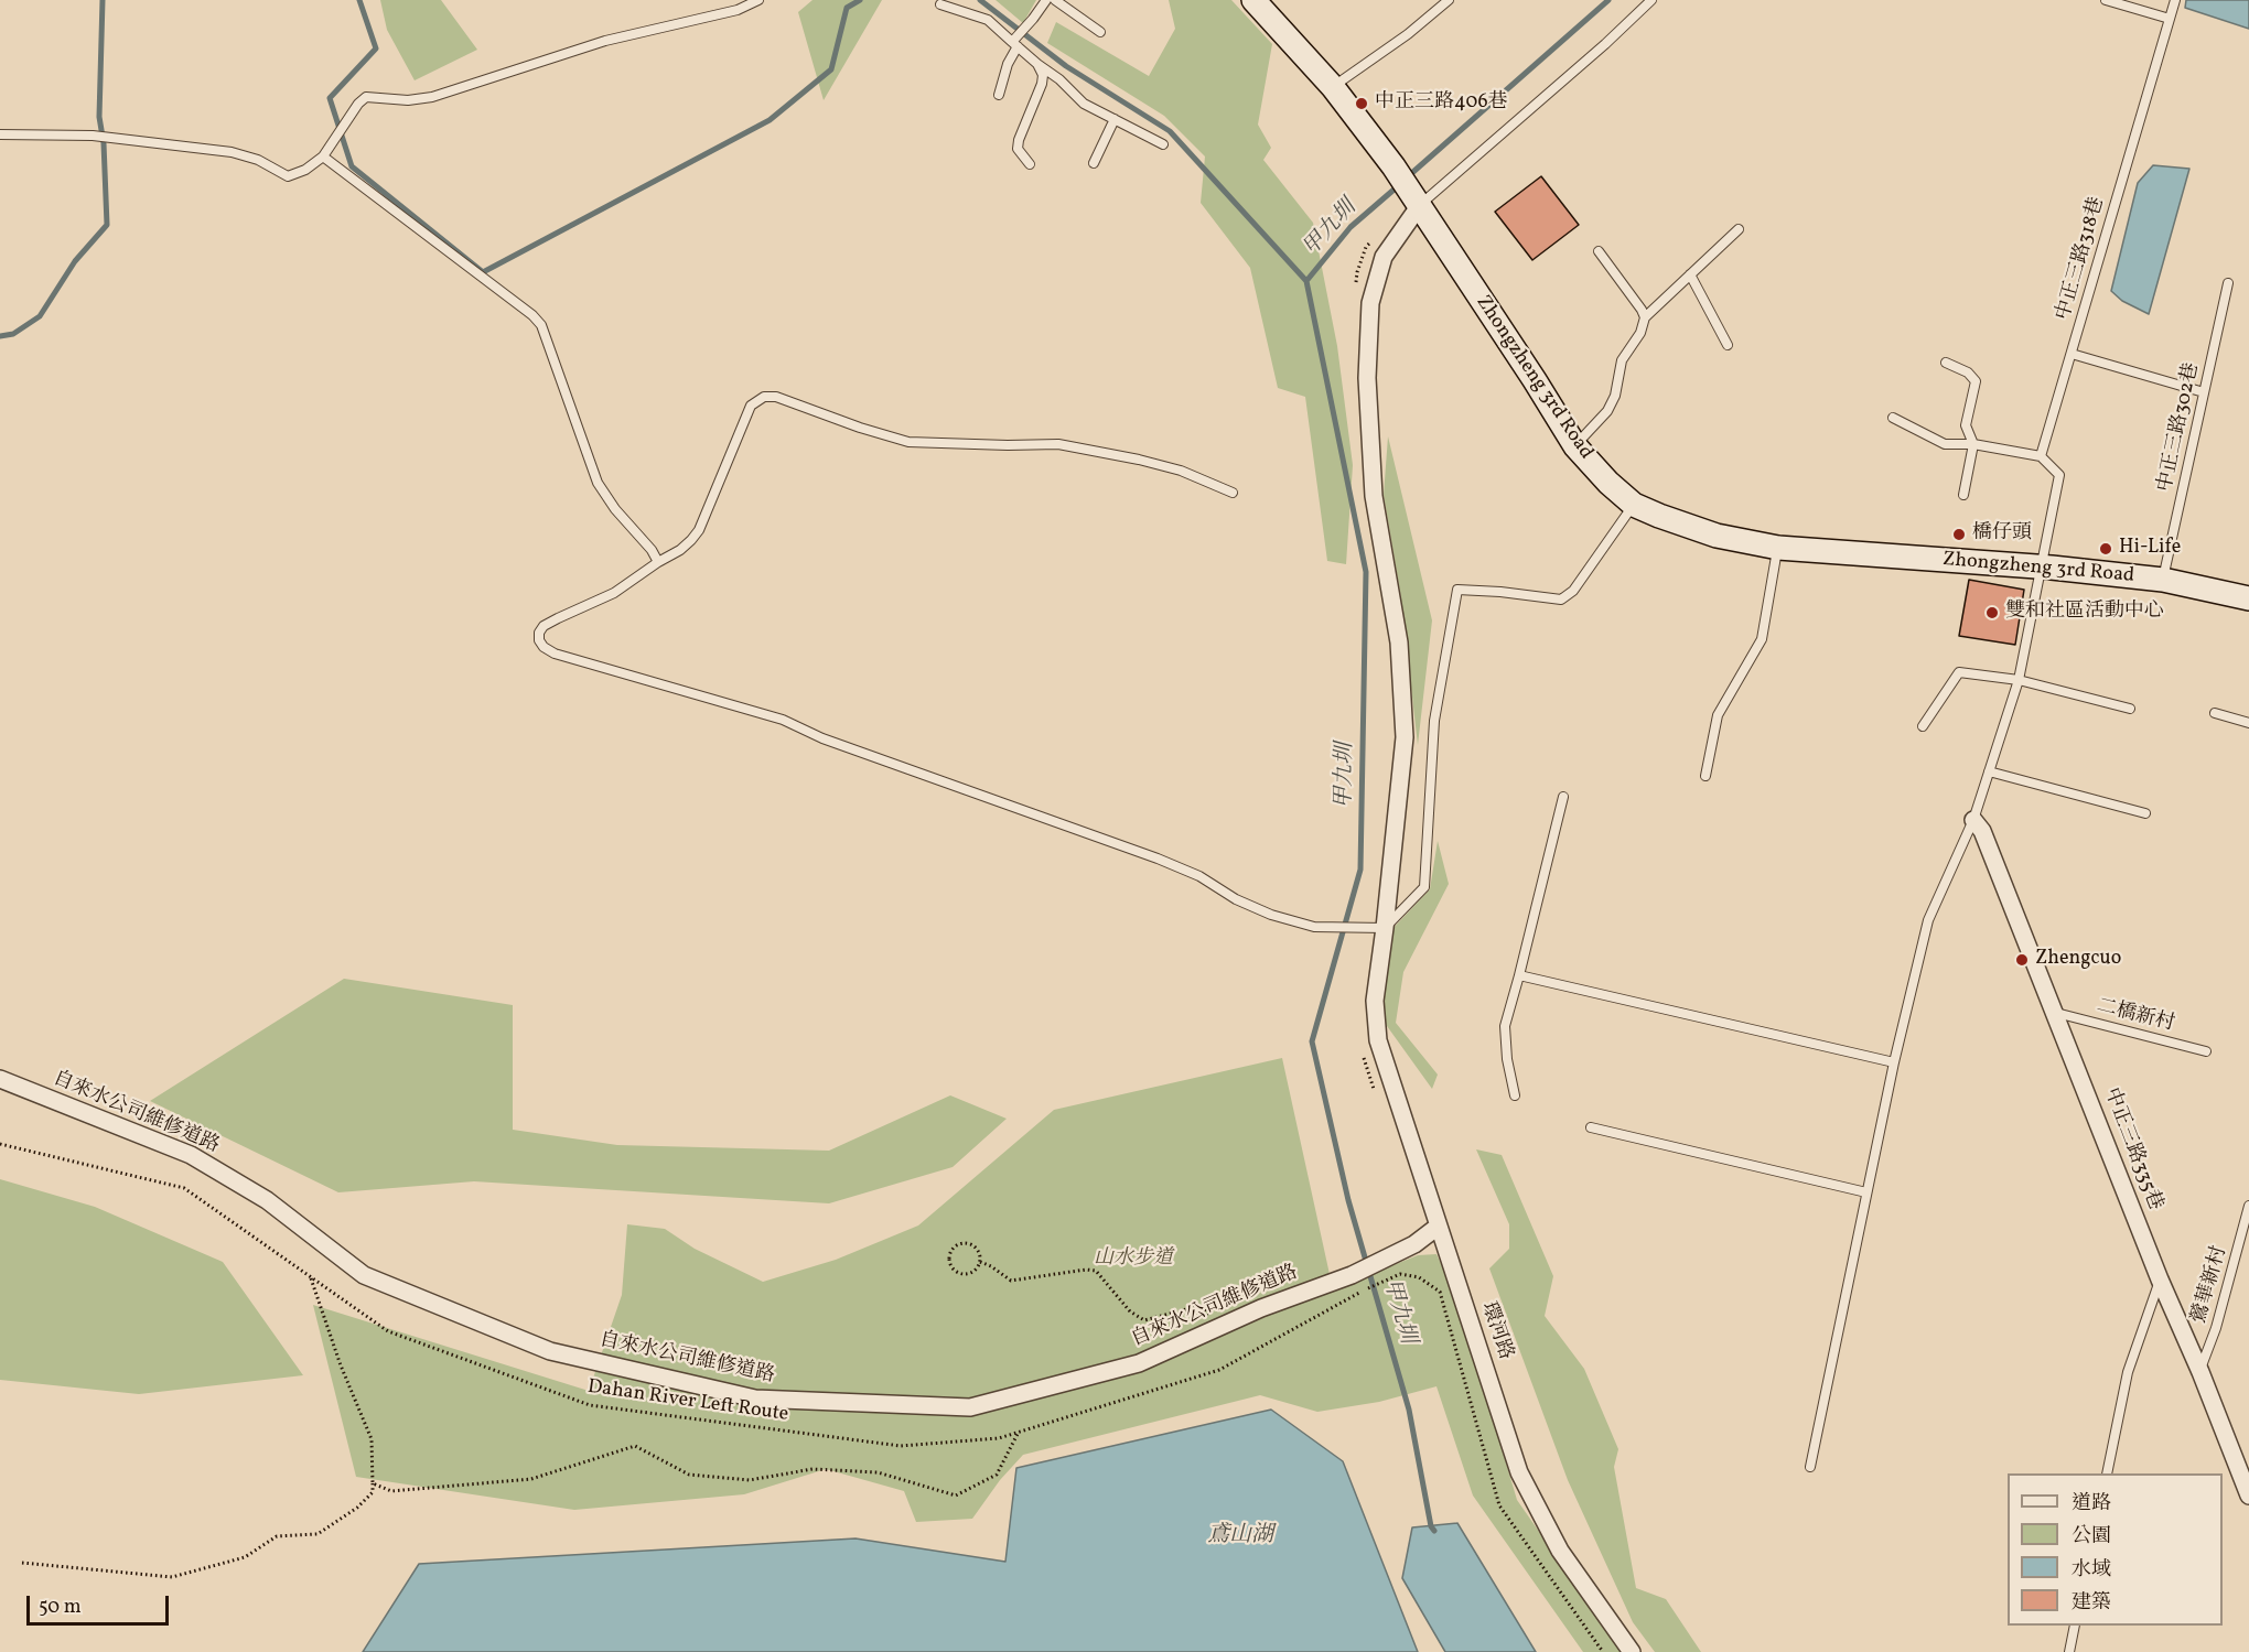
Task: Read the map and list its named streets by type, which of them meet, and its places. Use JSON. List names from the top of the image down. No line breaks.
{"streets":{"street":["Zhongzheng 3rd Road","自來水公司維修道路","中正三路335巷","環河路"],"lane":["中正三路318巷","中正三路302巷","二橋新村","鶯華新村"],"path":["Dahan River Left Route"]},"crossings":[["Zhongzheng 3rd Road","中正三路302巷"],["Zhongzheng 3rd Road","環河路"],["二橋新村","中正三路335巷"],["自來水公司維修道路","環河路"],["中正三路335巷","鶯華新村"]],"water":["甲九圳","鳶山湖"],"parks":["山水步道"],"places":["中正三路406巷","橋仔頭","Hi-Life","雙和社區活動中心","Zhengcuo"],"legend":["道路","公園","水域","建築"],"scale_bar":"50 m"}
